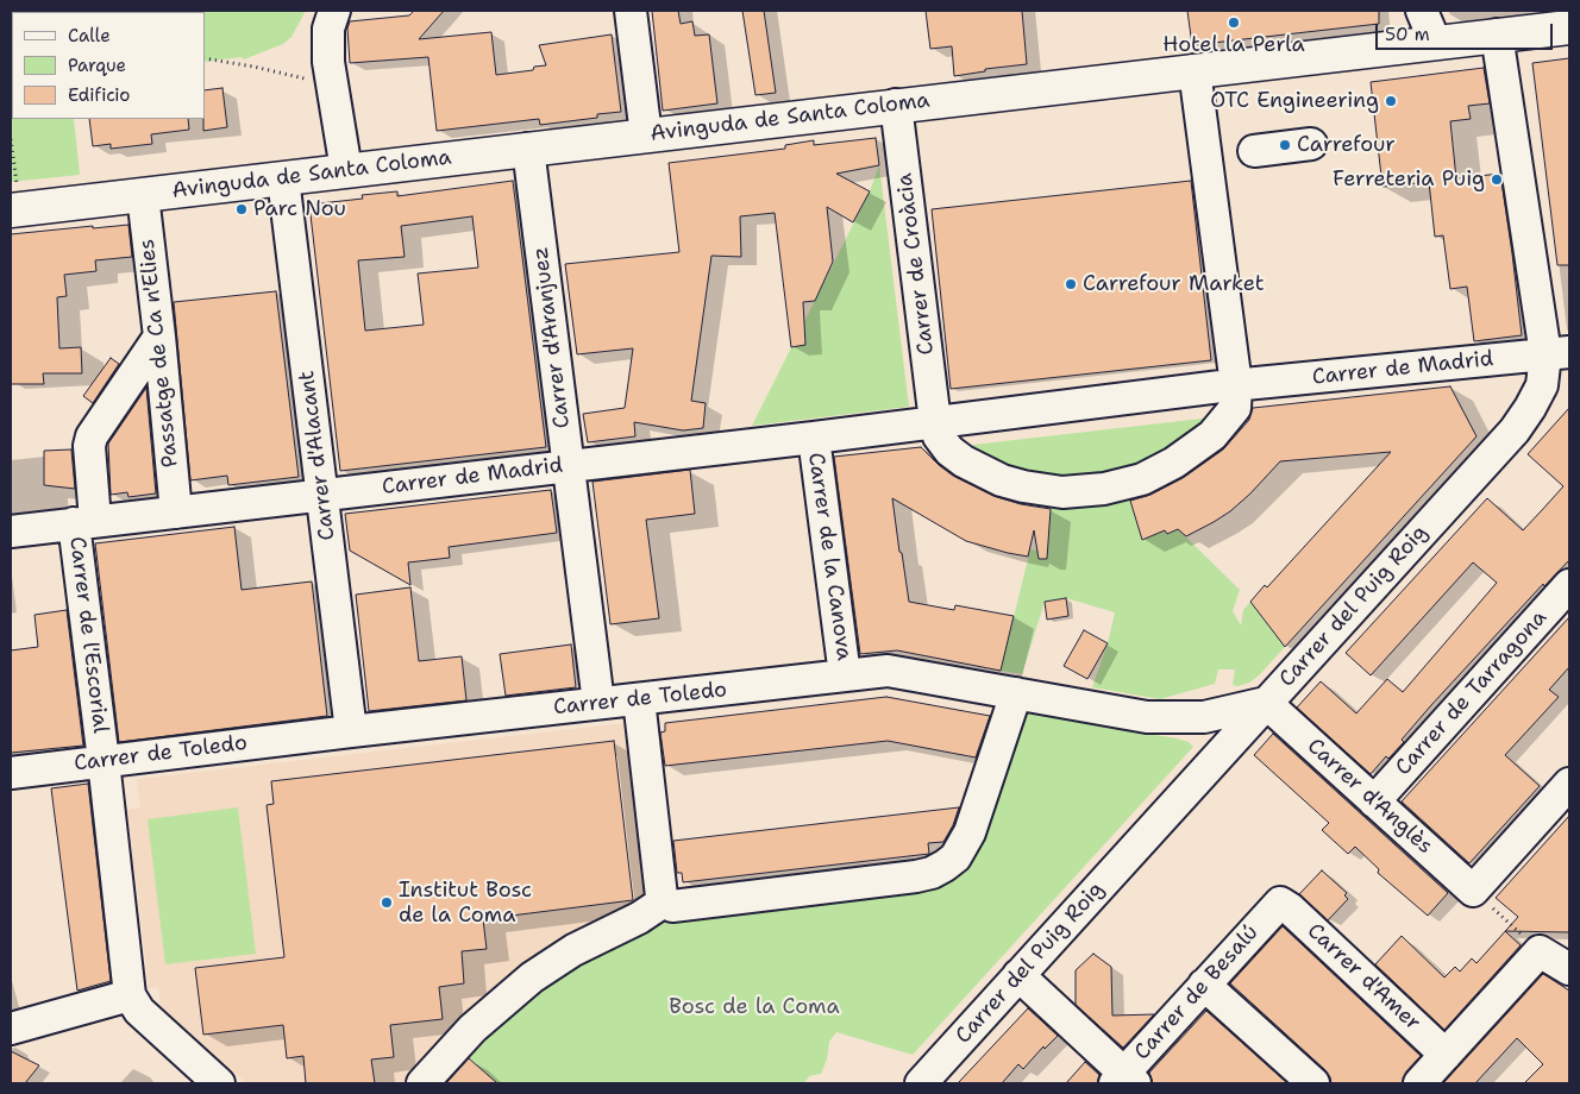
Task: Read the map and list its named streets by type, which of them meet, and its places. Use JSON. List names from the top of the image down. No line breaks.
{"streets":{"main road":["Avinguda de Santa Coloma"],"street":["Carrer de Croàcia","Carrer d'Aranjuez","Passatge de Ca n'Elies","Carrer de Madrid","Carrer d'Alacant","Carrer de la Canova","Carrer del Puig Roig","Carrer de l'Escorial","Carrer de Tarragona","Carrer de Toledo","Carrer d'Anglès","Carrer d'Amer","Carrer de Besalú"]},"crossings":[["Avinguda de Santa Coloma","Carrer de Croàcia"],["Avinguda de Santa Coloma","Carrer d'Aranjuez"],["Avinguda de Santa Coloma","Passatge de Ca n'Elies"],["Avinguda de Santa Coloma","Carrer d'Alacant"],["Avinguda de Santa Coloma","Carrer del Puig Roig"],["Carrer de Croàcia","Carrer de Madrid"],["Carrer d'Aranjuez","Carrer de Madrid"],["Carrer d'Aranjuez","Carrer de Toledo"],["Passatge de Ca n'Elies","Carrer de Madrid"],["Passatge de Ca n'Elies","Carrer de l'Escorial"],["Carrer de Madrid","Carrer d'Alacant"],["Carrer de Madrid","Carrer de la Canova"],["Carrer de Madrid","Carrer del Puig Roig"],["Carrer de Madrid","Carrer de l'Escorial"],["Carrer d'Alacant","Carrer de Toledo"],["Carrer de la Canova","Carrer de Toledo"],["Carrer del Puig Roig","Carrer de Toledo"],["Carrer del Puig Roig","Carrer d'Anglès"],["Carrer de l'Escorial","Carrer de Toledo"],["Carrer de Tarragona","Carrer d'Anglès"],["Carrer de Toledo","Carrer d'Anglès"],["Carrer d'Amer","Carrer de Besalú"]],"parks":["Bosc de la Coma"],"places":["Hotel la Perla","OTC Engineering","Carrefour","Ferreteria Puig","Parc Nou","Carrefour Market","Institut Bosc de la Coma"],"legend":["Calle","Parque","Edificio"],"scale_bar":"50 m"}
